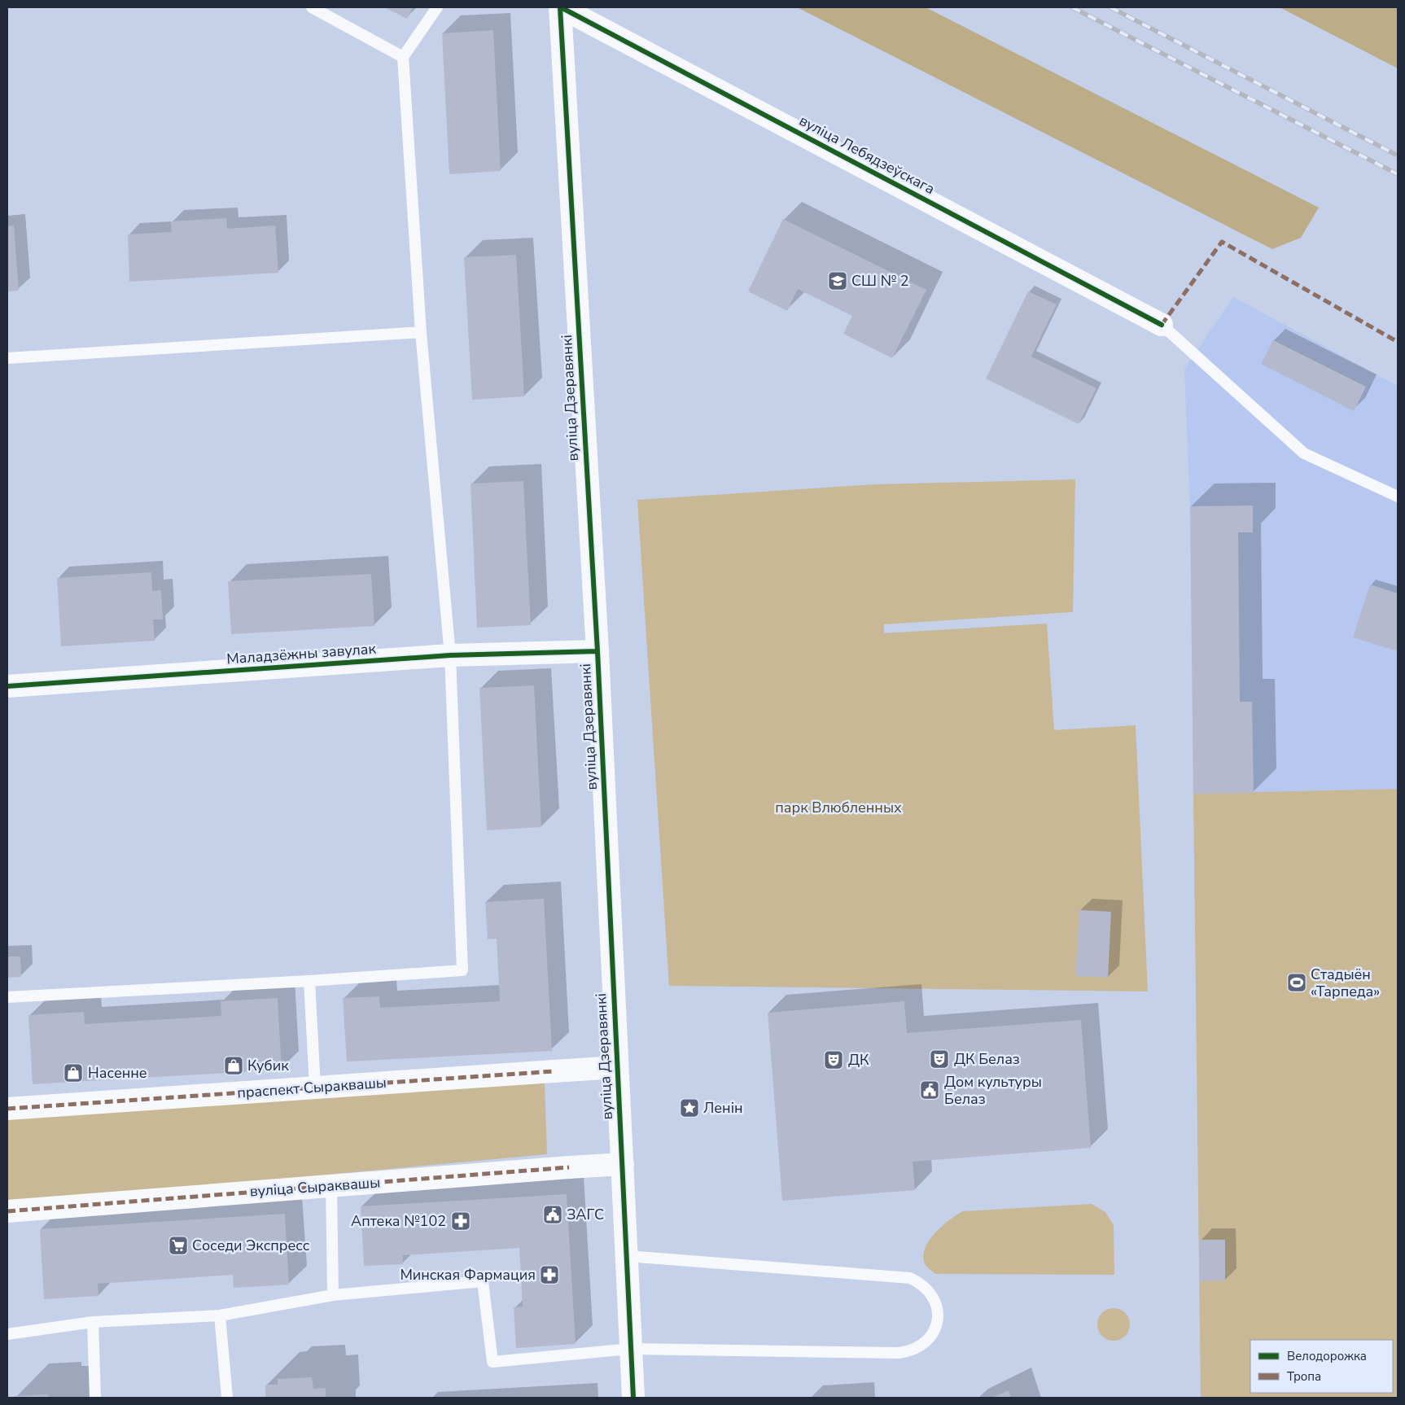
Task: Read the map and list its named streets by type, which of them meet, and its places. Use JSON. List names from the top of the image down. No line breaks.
{"streets":{"street":["вуліца Лебядзеўскага","вуліца Дзеравянкі","Маладзёжны завулак","праспект Сыраквашы","вуліца Сыраквашы"]},"crossings":[["вуліца Лебядзеўскага","вуліца Дзеравянкі"],["вуліца Дзеравянкі","Маладзёжны завулак"],["вуліца Дзеравянкі","праспект Сыраквашы"],["вуліца Дзеравянкі","вуліца Сыраквашы"]],"parks":["парк Влюбленных"],"places":{"school or university":["СШ № 2"],"sports":["Стадыён «Тарпеда»"],"theatre":["ДК Белаз","ДК"],"shop":["Кубик","Насенне"],"public building":["Дом культуры Белаз","ЗАГС"],"place":["Ленін"],"pharmacy":["Аптека №102","Минская Фармация"],"supermarket":["Соседи Экспресс"]},"legend":["Велодорожка","Тропа"]}
